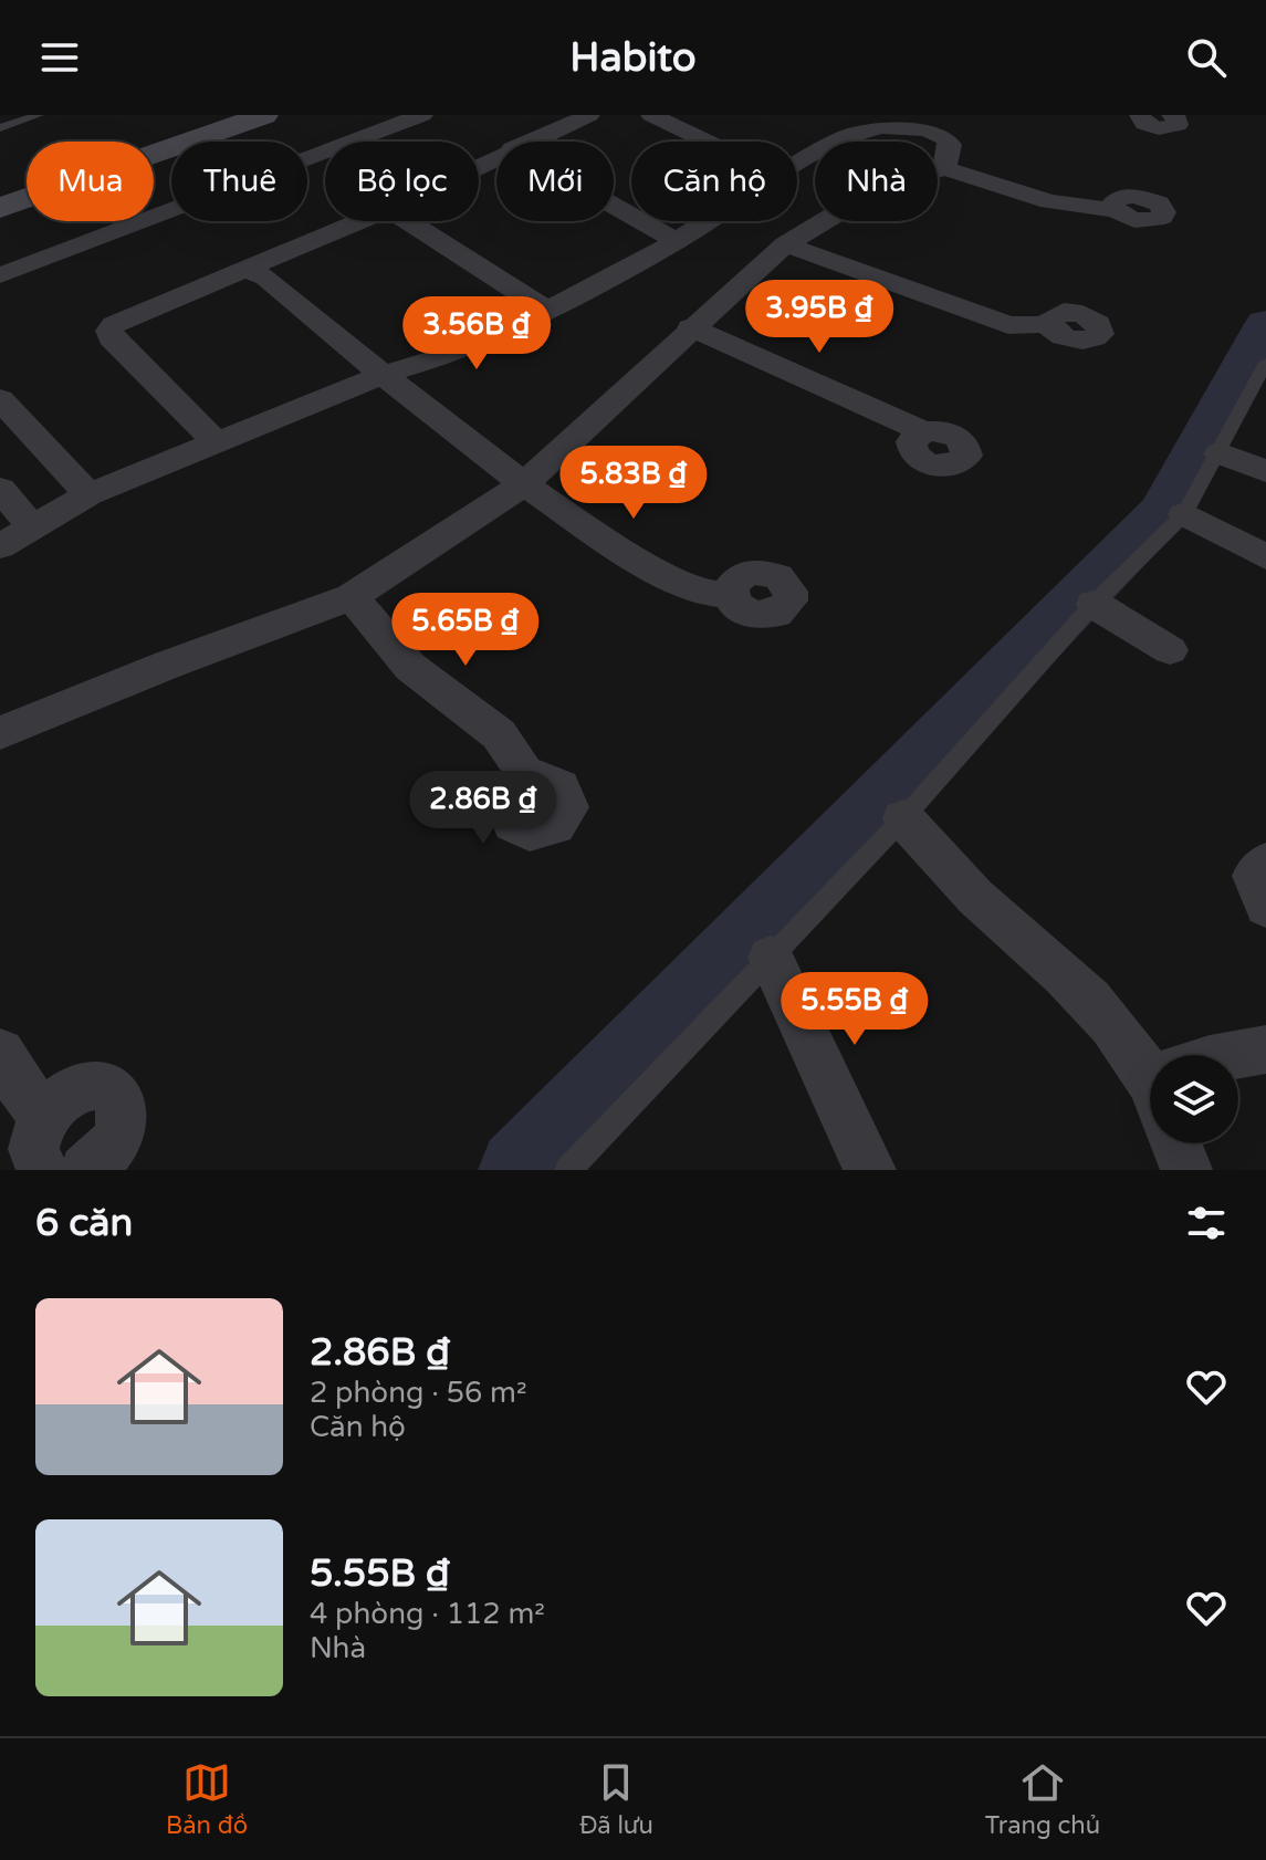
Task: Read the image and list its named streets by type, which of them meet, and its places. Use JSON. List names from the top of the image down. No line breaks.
{"page":{"header":"Habito","chip":["Mua","Thuê","Bộ lọc","Mới","Căn hộ","Nhà"],"price":["3.95B ₫","3.56B ₫","5.83B ₫","5.65B ₫","2.86B ₫","5.55B ₫"],"heading":"6 căn","list":[{"name":"2.86B ₫","note":"2 phòng · 56 m² · Căn hộ"},{"name":"5.55B ₫","note":"4 phòng · 112 m² · Nhà"}],"tabs":["Bản đồ","Đã lưu","Trang chủ"]}}
